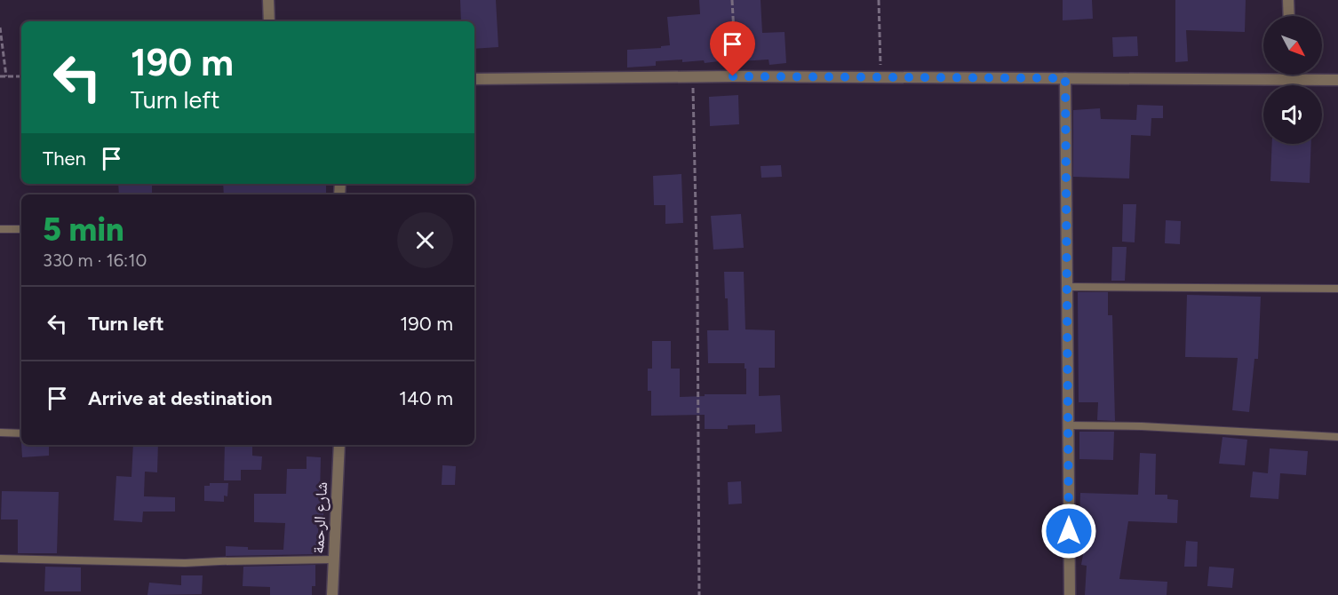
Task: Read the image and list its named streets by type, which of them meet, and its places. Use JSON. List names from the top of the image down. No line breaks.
{"streets":{"street":["شارع الرحمة"]},"north":"bottom right","page":{"turn":["190 m","Turn left"],"then":"Then","heading":["5 min","330 m · 16:10"],"list":[{"name":"Turn left","value":"190 m"},{"name":"Arrive at destination","value":"140 m"}]}}
